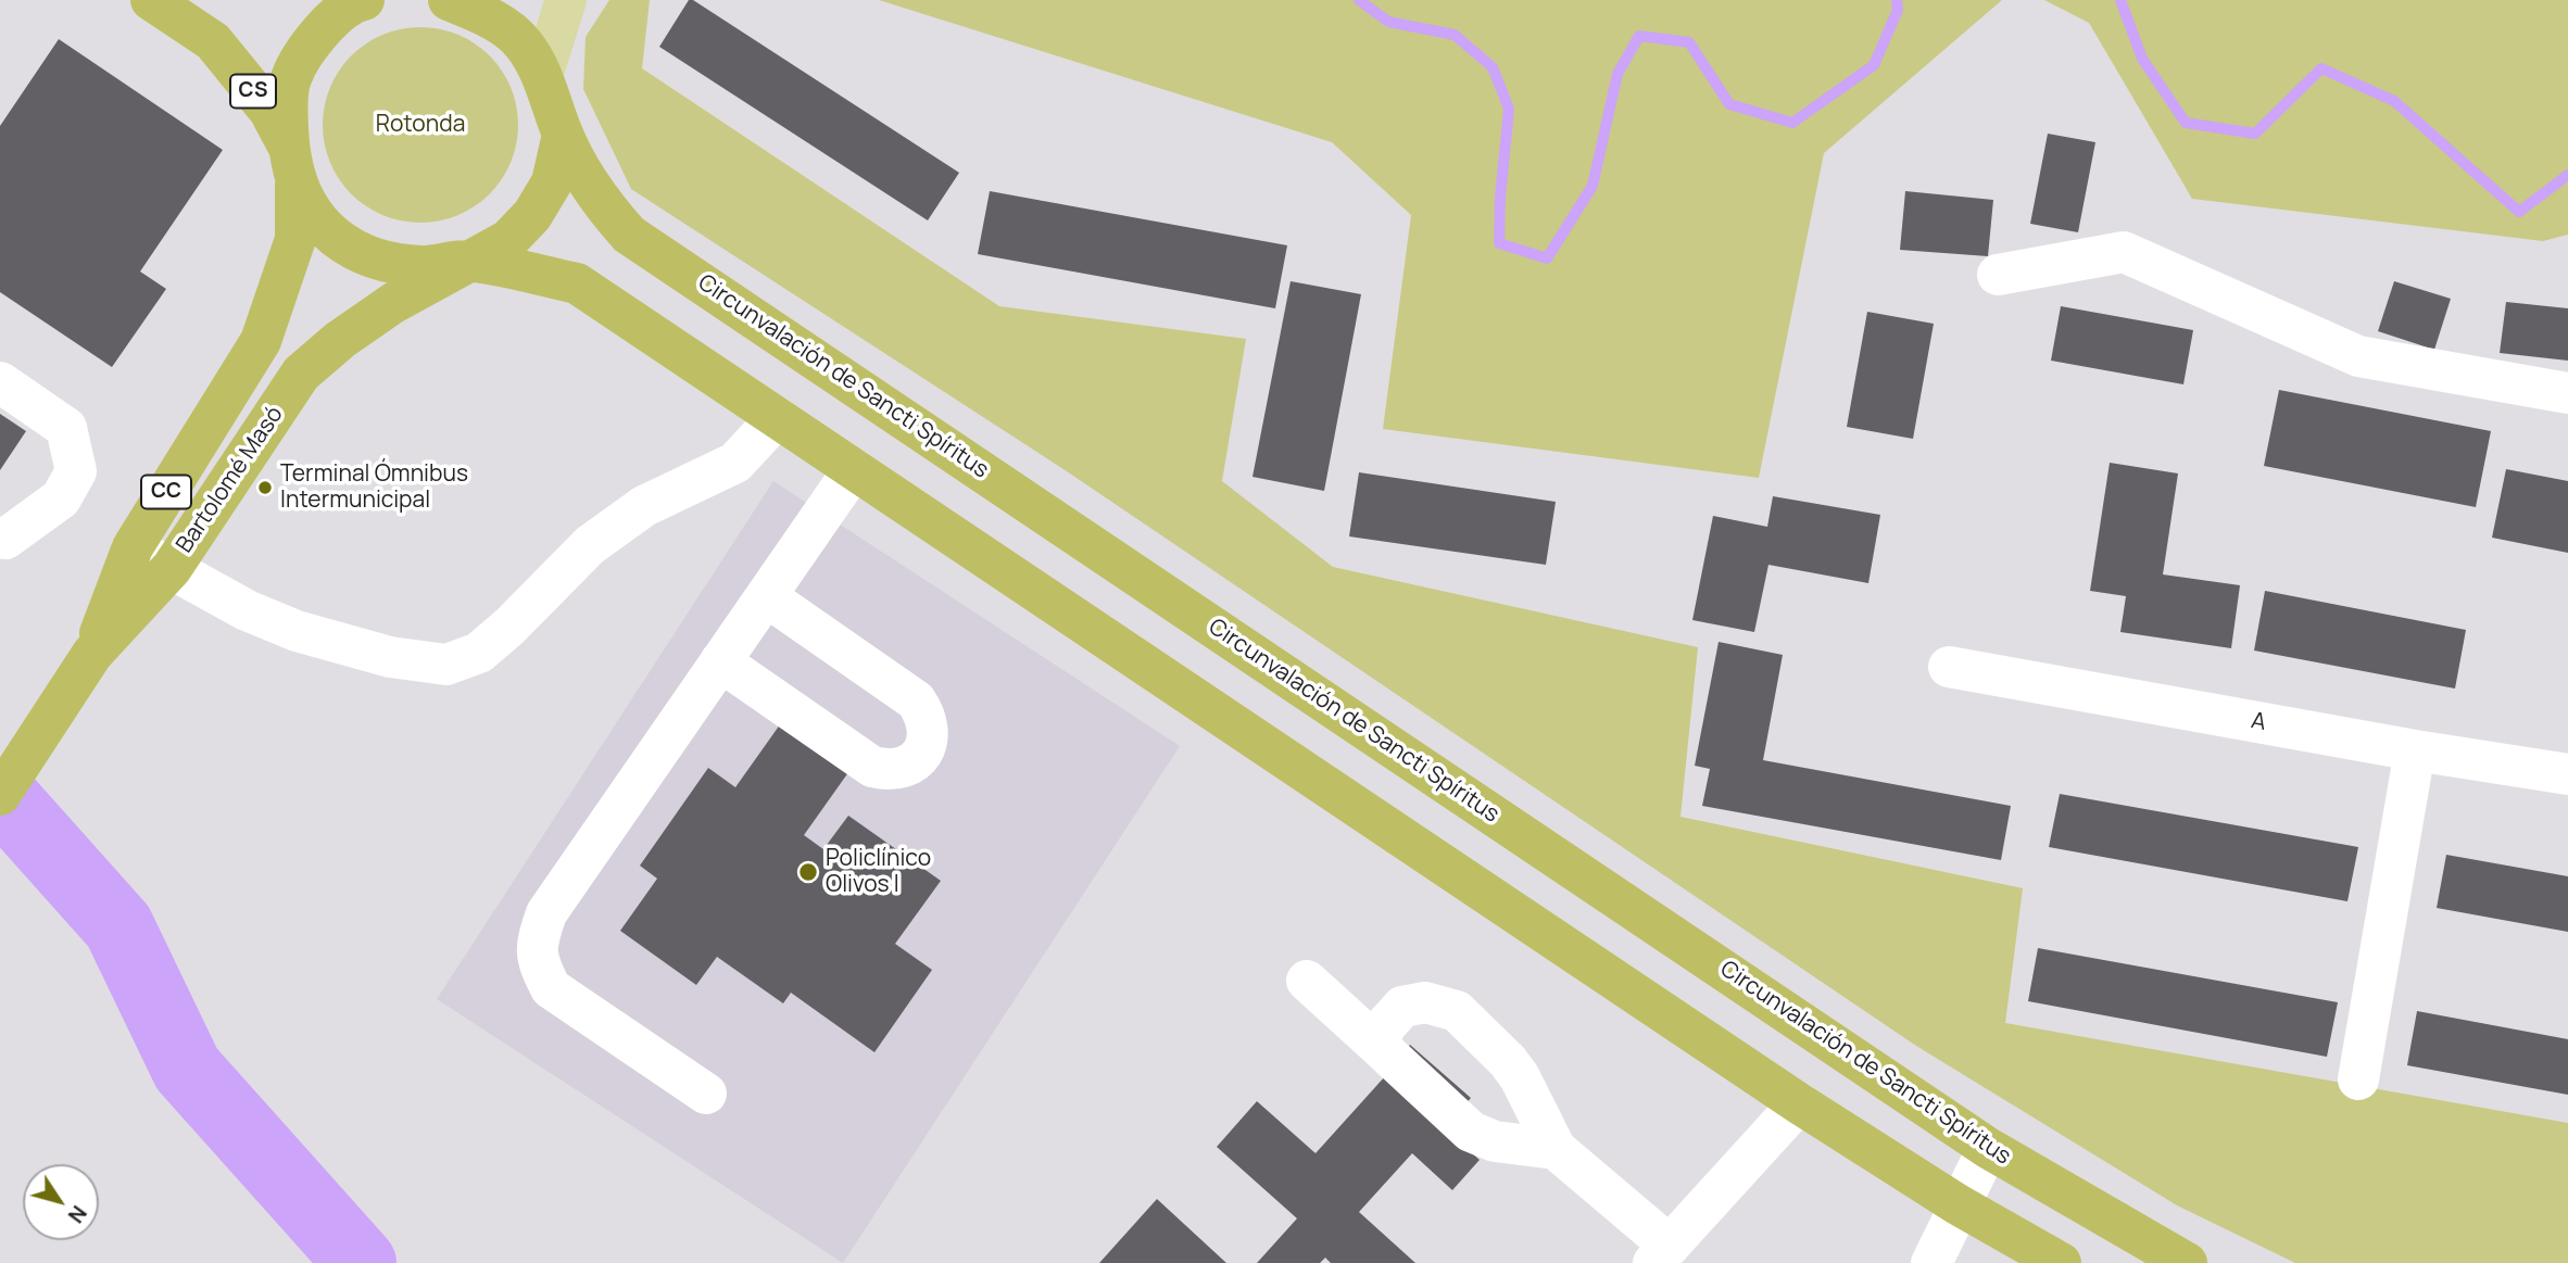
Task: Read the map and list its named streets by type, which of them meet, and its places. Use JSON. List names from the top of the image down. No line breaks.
{"streets":{"highway":["CS","Circunvalación de Sancti Spíritus","Bartolomé Masó","CC"],"street":["A"]},"crossings":[["CS","Bartolomé Masó"],["CS","CC"],["Circunvalación de Sancti Spíritus","CC"],["Bartolomé Masó","CC"]],"parks":["Rotonda"],"places":["Terminal Ómnibus Intermunicipal","Policlínico Olivos I"],"north":"bottom right"}
